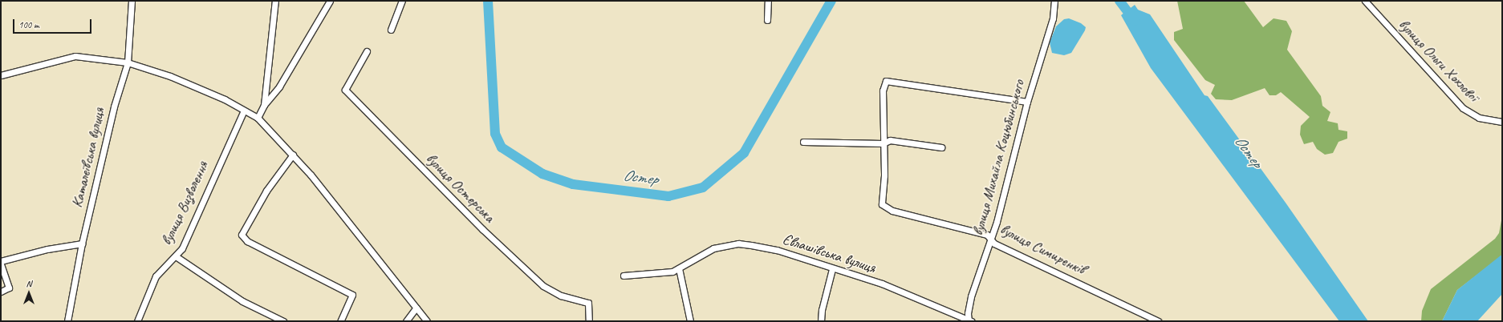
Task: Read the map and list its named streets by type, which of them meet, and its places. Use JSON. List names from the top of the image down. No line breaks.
{"streets":{"street":["вулиця Ольги Хохлової","Каталеївська вулиця","вулиця Михайла Коцюбинського","вулиця Остерська","вулиця Визволення","вулиця Симиренків","Євлашівська вулиця"]},"crossings":[["вулиця Михайла Коцюбинського","вулиця Симиренків"],["вулиця Михайла Коцюбинського","Євлашівська вулиця"]],"water":["Остер"],"scale_bar":"100 m","north":"top"}
